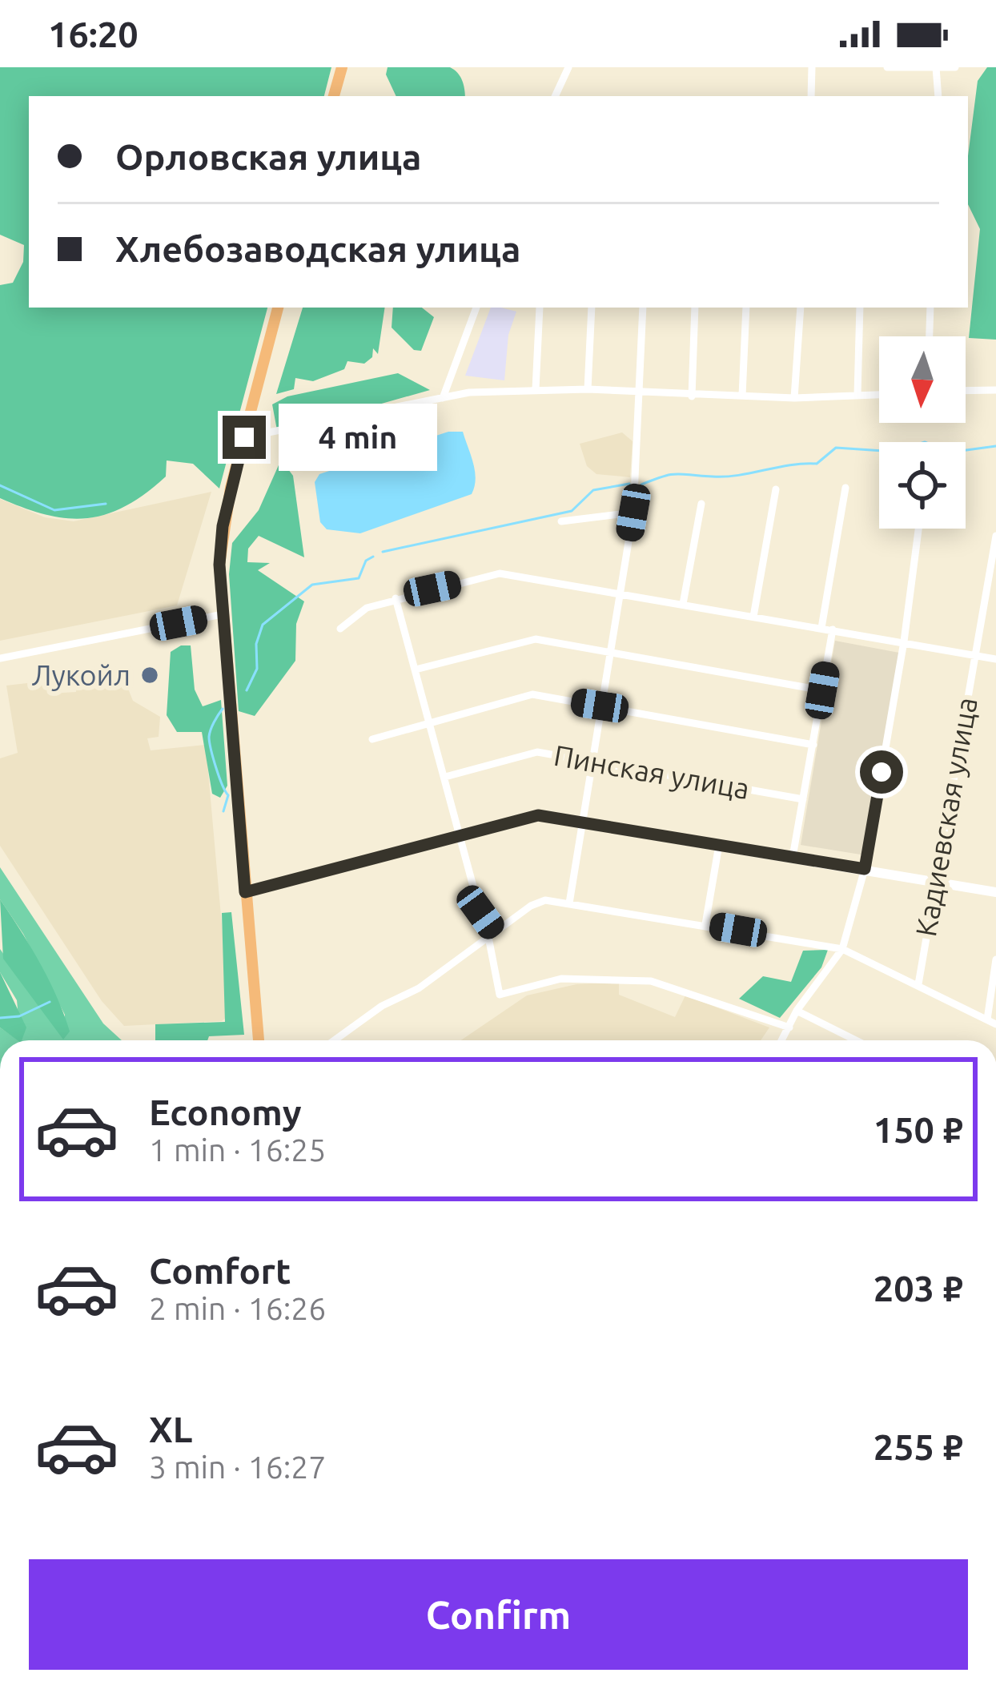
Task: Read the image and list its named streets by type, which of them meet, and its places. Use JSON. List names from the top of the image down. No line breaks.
{"streets":{"street":["Пинская улица","Кадиевская улица"]},"places":["Лукойл"],"north":"bottom","page":{"status":"16:20","banner":["Орловская улица","Хлебозаводская улица"],"bubble":"4 min","list":[{"name":"Economy","note":"1 min · 16:25","value":"150 ₽"},{"name":"Comfort","note":"2 min · 16:26","value":"203 ₽"},{"name":"XL","note":"3 min · 16:27","value":"255 ₽"}],"buttons":"Confirm"}}
